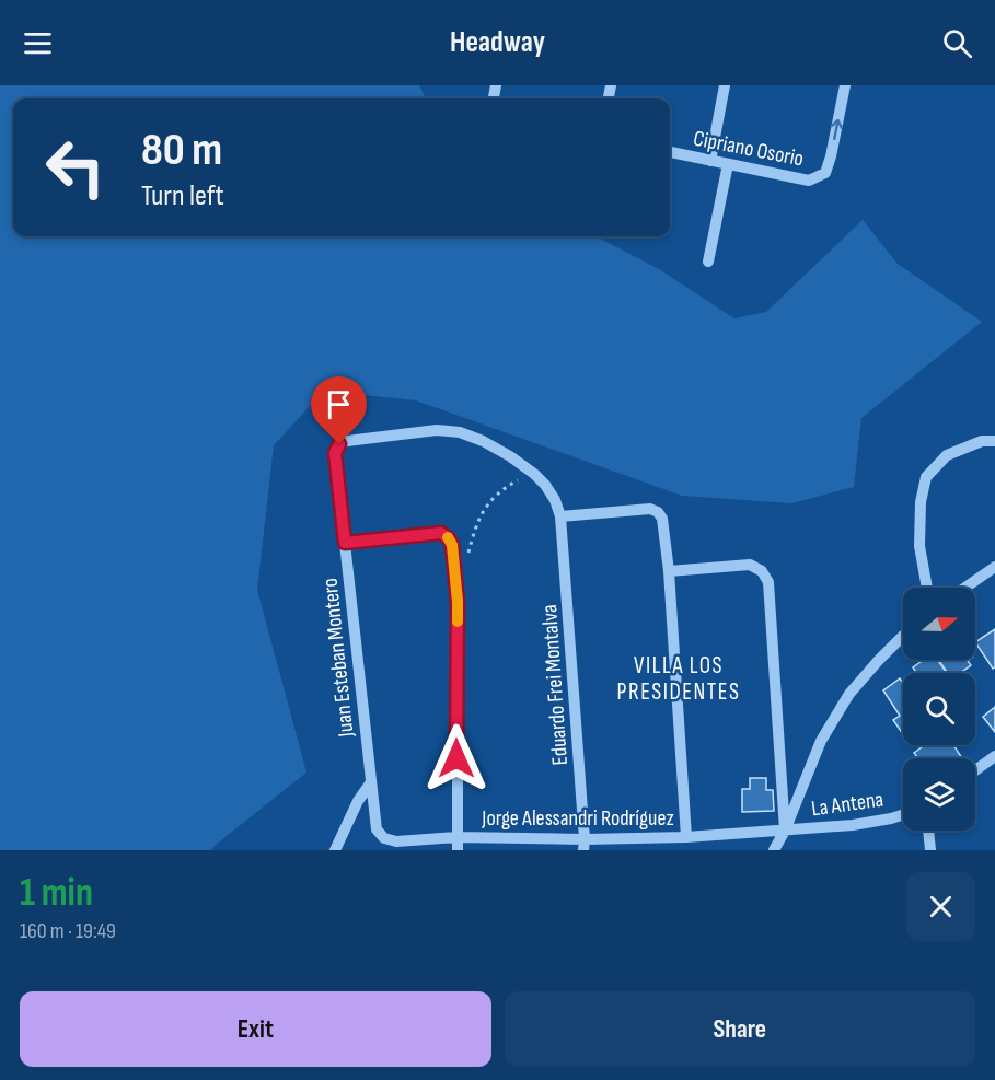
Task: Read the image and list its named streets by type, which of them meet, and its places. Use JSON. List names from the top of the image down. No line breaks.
{"streets":{"street":["Cipriano Osorio","Juan Esteban Montero","Eduardo Frei Montalva","La Antena","Jorge Alessandri Rodríguez"]},"crossings":[["Juan Esteban Montero","Jorge Alessandri Rodríguez"],["Eduardo Frei Montalva","Jorge Alessandri Rodríguez"],["La Antena","Jorge Alessandri Rodríguez"]],"districts":["VILLA LOS PRESIDENTES"],"north":"right","page":{"header":"Headway","turn":["80 m","Turn left"],"heading":["1 min","160 m · 19:49"],"buttons":["Exit","Share"]}}
